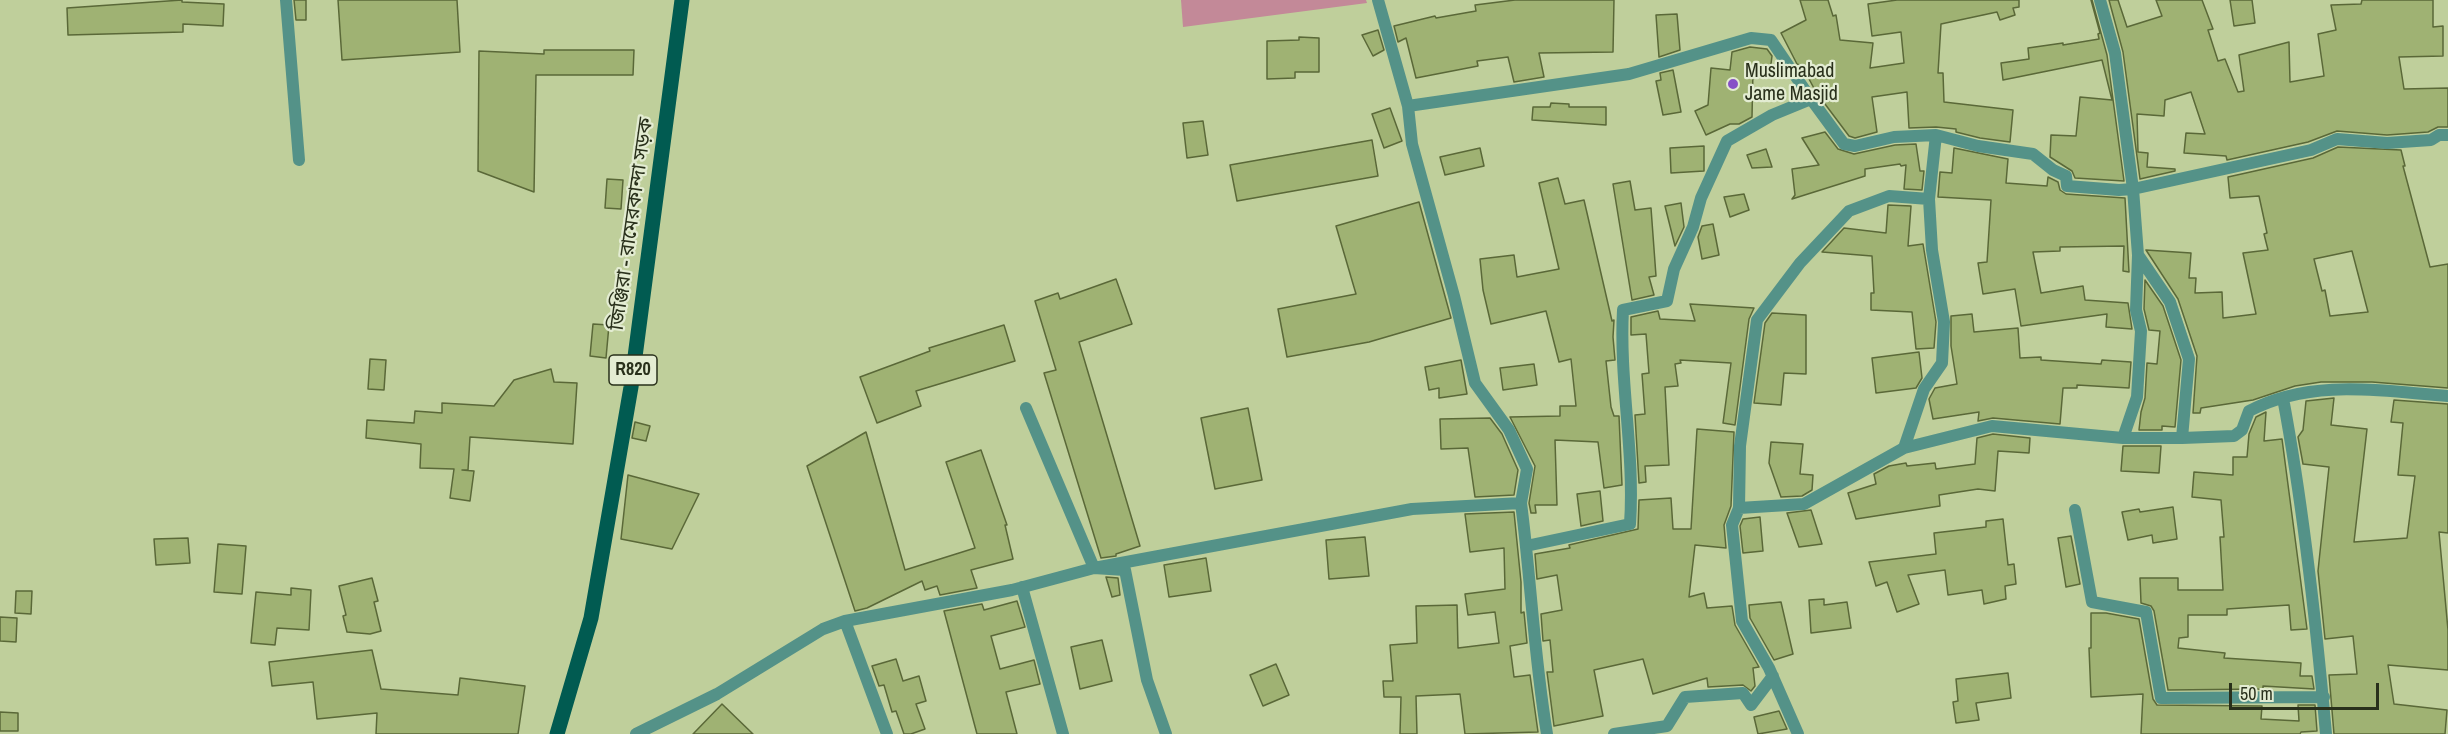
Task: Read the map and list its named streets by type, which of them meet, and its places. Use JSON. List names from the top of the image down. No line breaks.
{"streets":{"main road":["জিঞ্জিরা - রামেরকান্দা সড়ক","R820"]},"places":["Muslimabad Jame Masjid"],"scale_bar":"50 m"}
